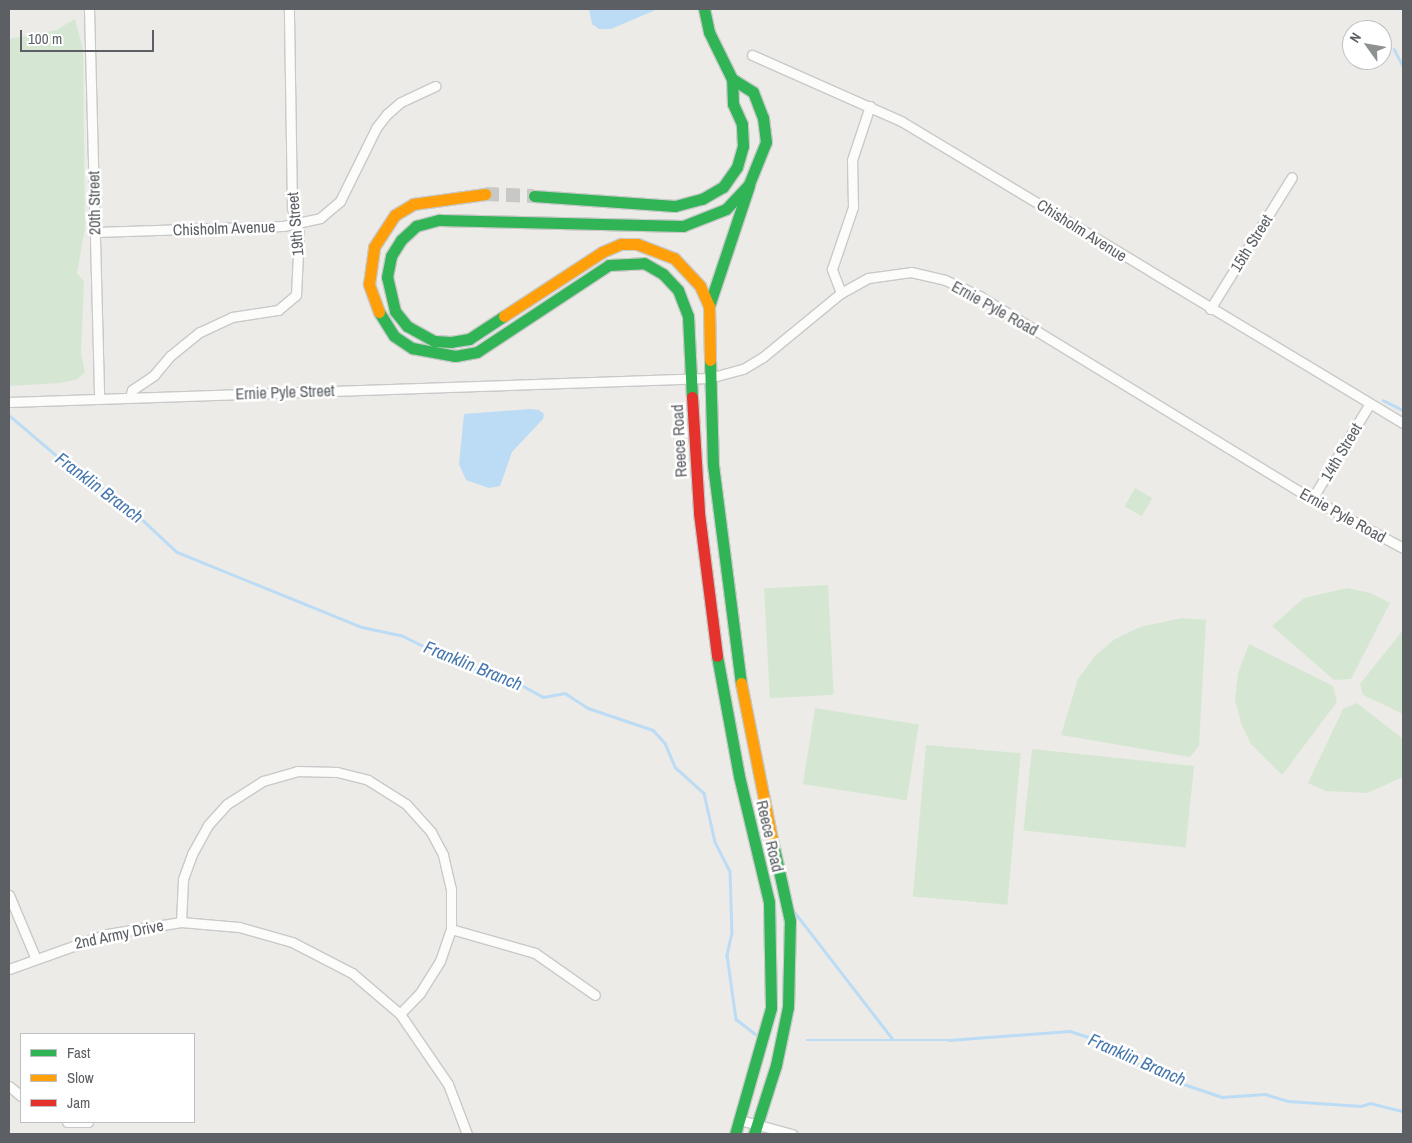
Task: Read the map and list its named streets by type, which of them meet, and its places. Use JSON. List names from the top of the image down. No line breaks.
{"streets":{"street":["20th Street","19th Street","Chisholm Avenue","15th Street","Ernie Pyle Road","Ernie Pyle Street","Reece Road","14th Street","2nd Army Drive"]},"crossings":[["20th Street","Chisholm Avenue"],["20th Street","Ernie Pyle Street"],["19th Street","Chisholm Avenue"],["19th Street","Ernie Pyle Street"],["Chisholm Avenue","15th Street"],["Chisholm Avenue","14th Street"],["Ernie Pyle Road","Ernie Pyle Street"],["Ernie Pyle Road","Reece Road"],["Ernie Pyle Road","14th Street"]],"water":["Franklin Branch"],"legend":["Fast","Slow","Jam"],"scale_bar":"100 m","north":"top left"}
